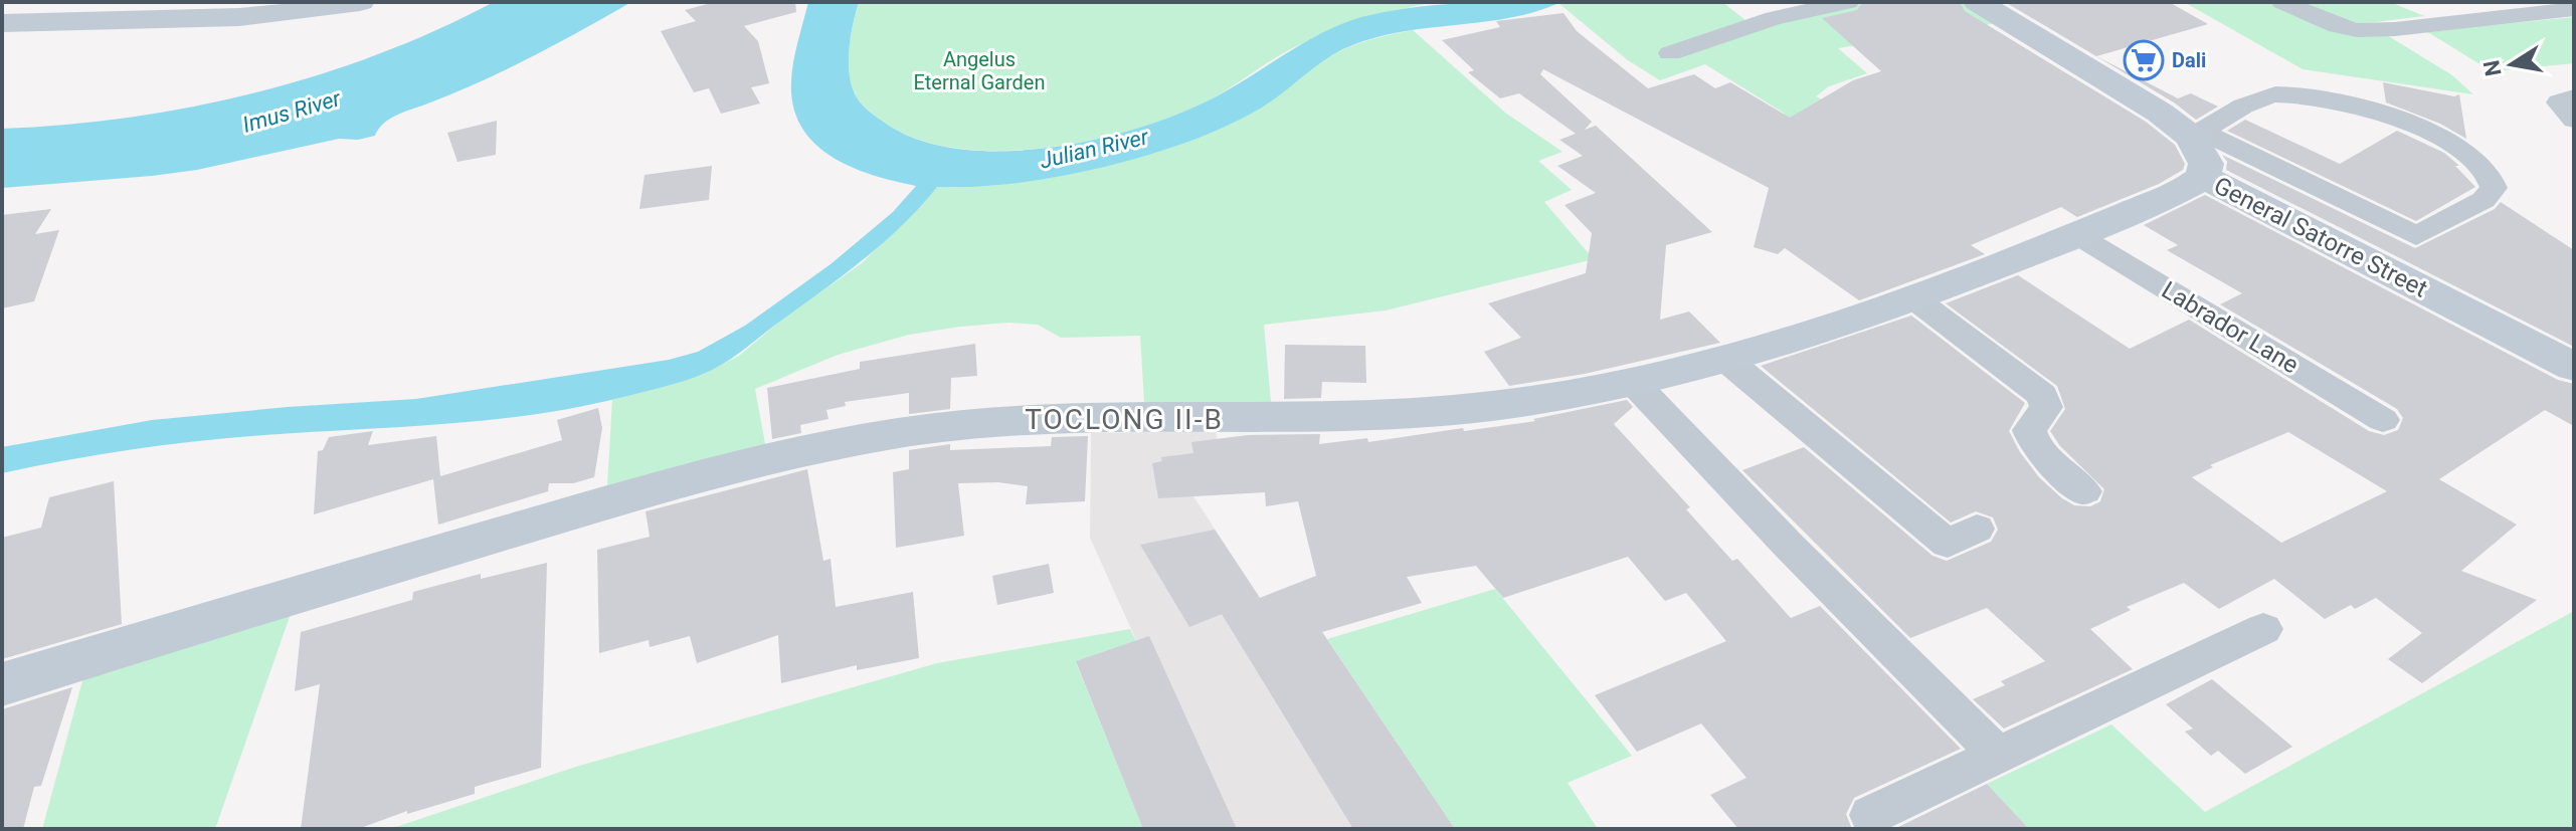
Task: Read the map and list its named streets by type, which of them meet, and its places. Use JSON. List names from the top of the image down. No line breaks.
{"streets":{"street":["General Satorre Street","Labrador Lane"]},"districts":["TOCLONG II-B"],"water":["Imus River","Julian River"],"parks":["Angelus Eternal Garden"],"places":{"supermarket":["Dali"]},"north":"left"}
